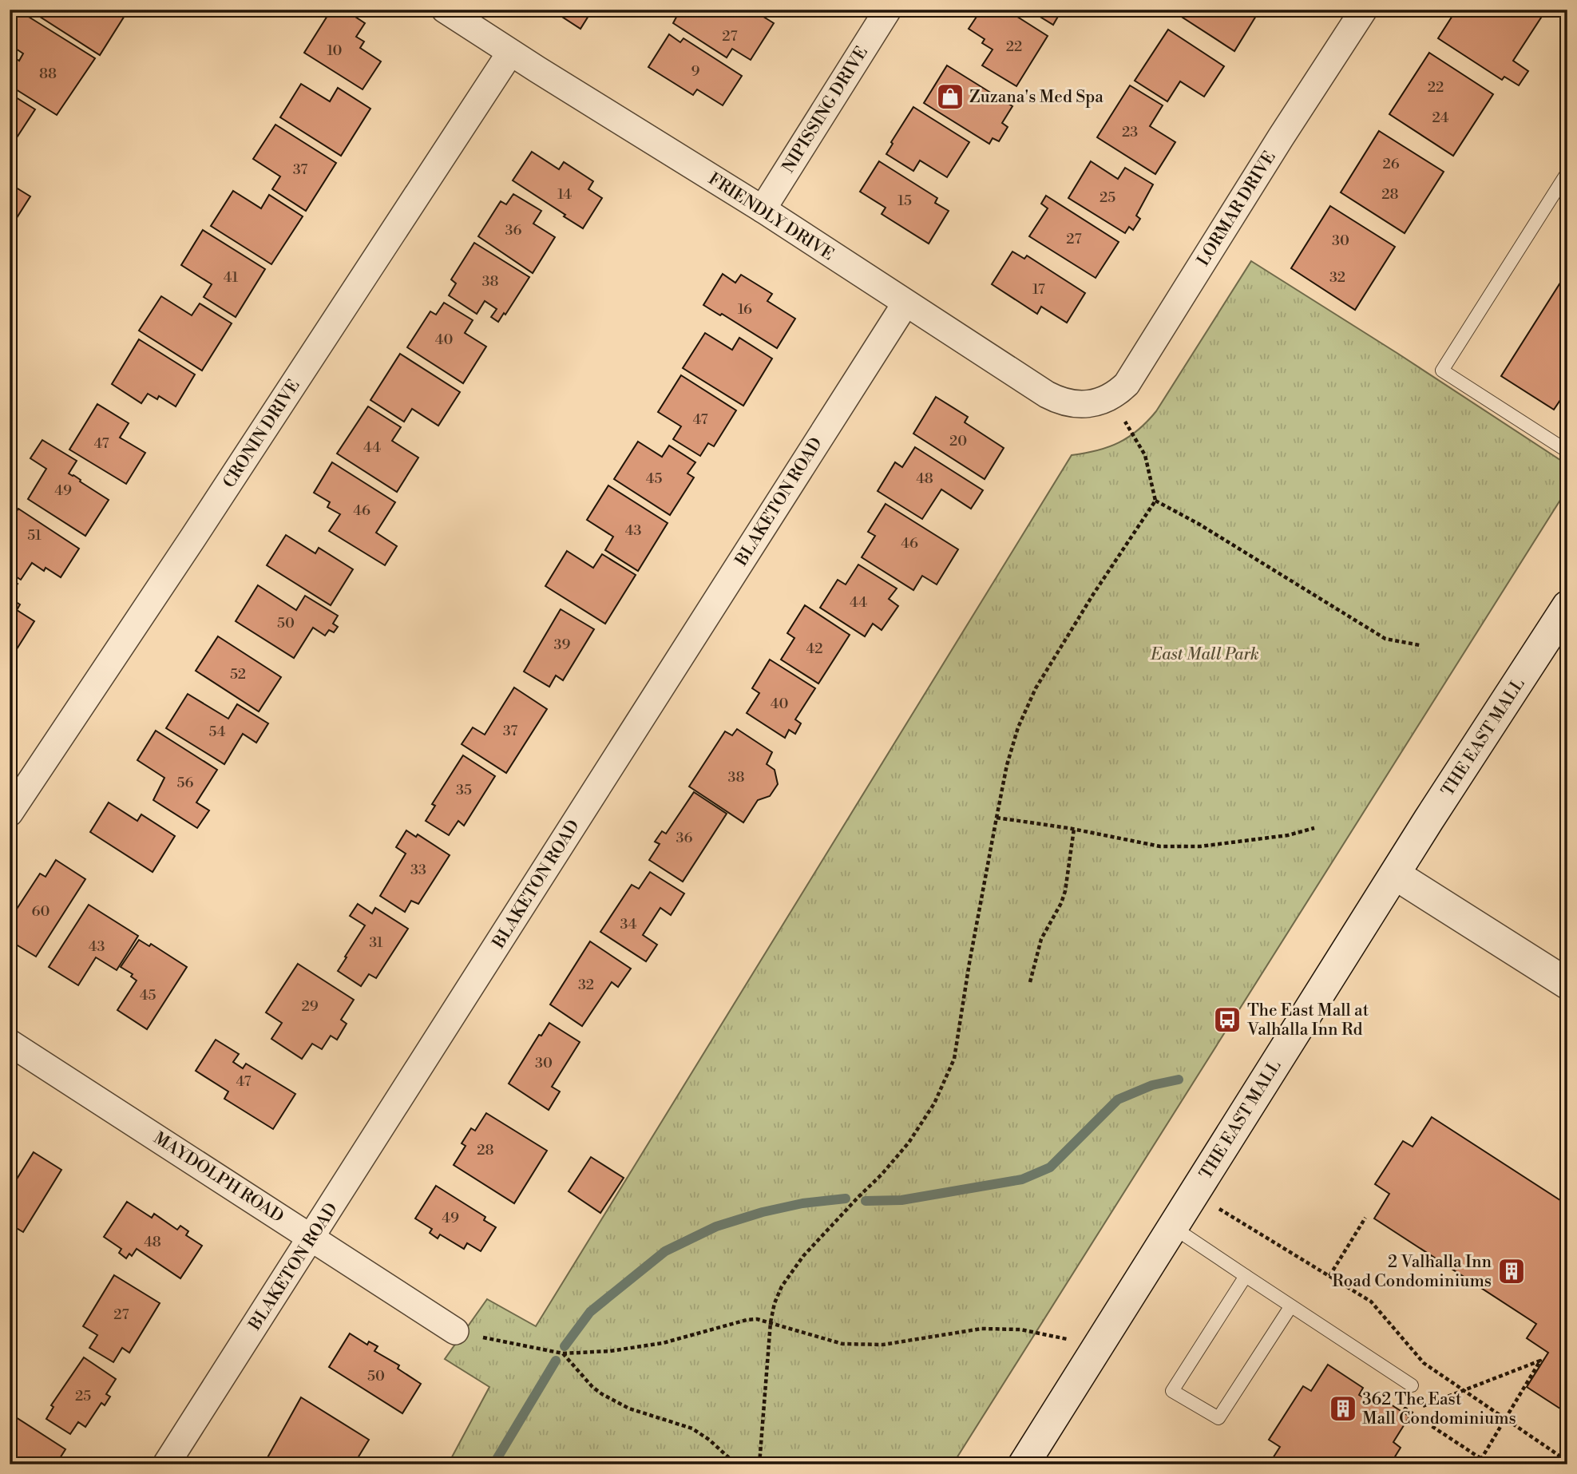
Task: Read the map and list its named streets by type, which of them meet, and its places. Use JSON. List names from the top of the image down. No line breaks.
{"streets":{"main road":["THE EAST MALL"],"street":["NIPISSING DRIVE","LORMAR DRIVE","FRIENDLY DRIVE","CRONIN DRIVE","BLAKETON ROAD","MAYDOLPH ROAD"]},"crossings":[["NIPISSING DRIVE","FRIENDLY DRIVE"],["LORMAR DRIVE","FRIENDLY DRIVE"],["FRIENDLY DRIVE","CRONIN DRIVE"],["FRIENDLY DRIVE","BLAKETON ROAD"],["BLAKETON ROAD","MAYDOLPH ROAD"]],"parks":["East Mall Park"],"places":{"shop":["Zuzana's Med Spa"],"bus stop":["The East Mall at Valhalla Inn Rd"],"building":["2 Valhalla Inn Road Condominiums","362 The East Mall Condominiums"]},"house_numbers":["27","22","10","9","88","22","24","23","26","37","14","28","25","15","36","27","30","41","32","38","17","16","40","47","20","47","44","45","48","49","46","43","51","46","44","50","39","42","52","40","37","54","38","56","35","36","33","60","34","31","43","32","45","29","30","47","28","49","48","27","50","25"]}
